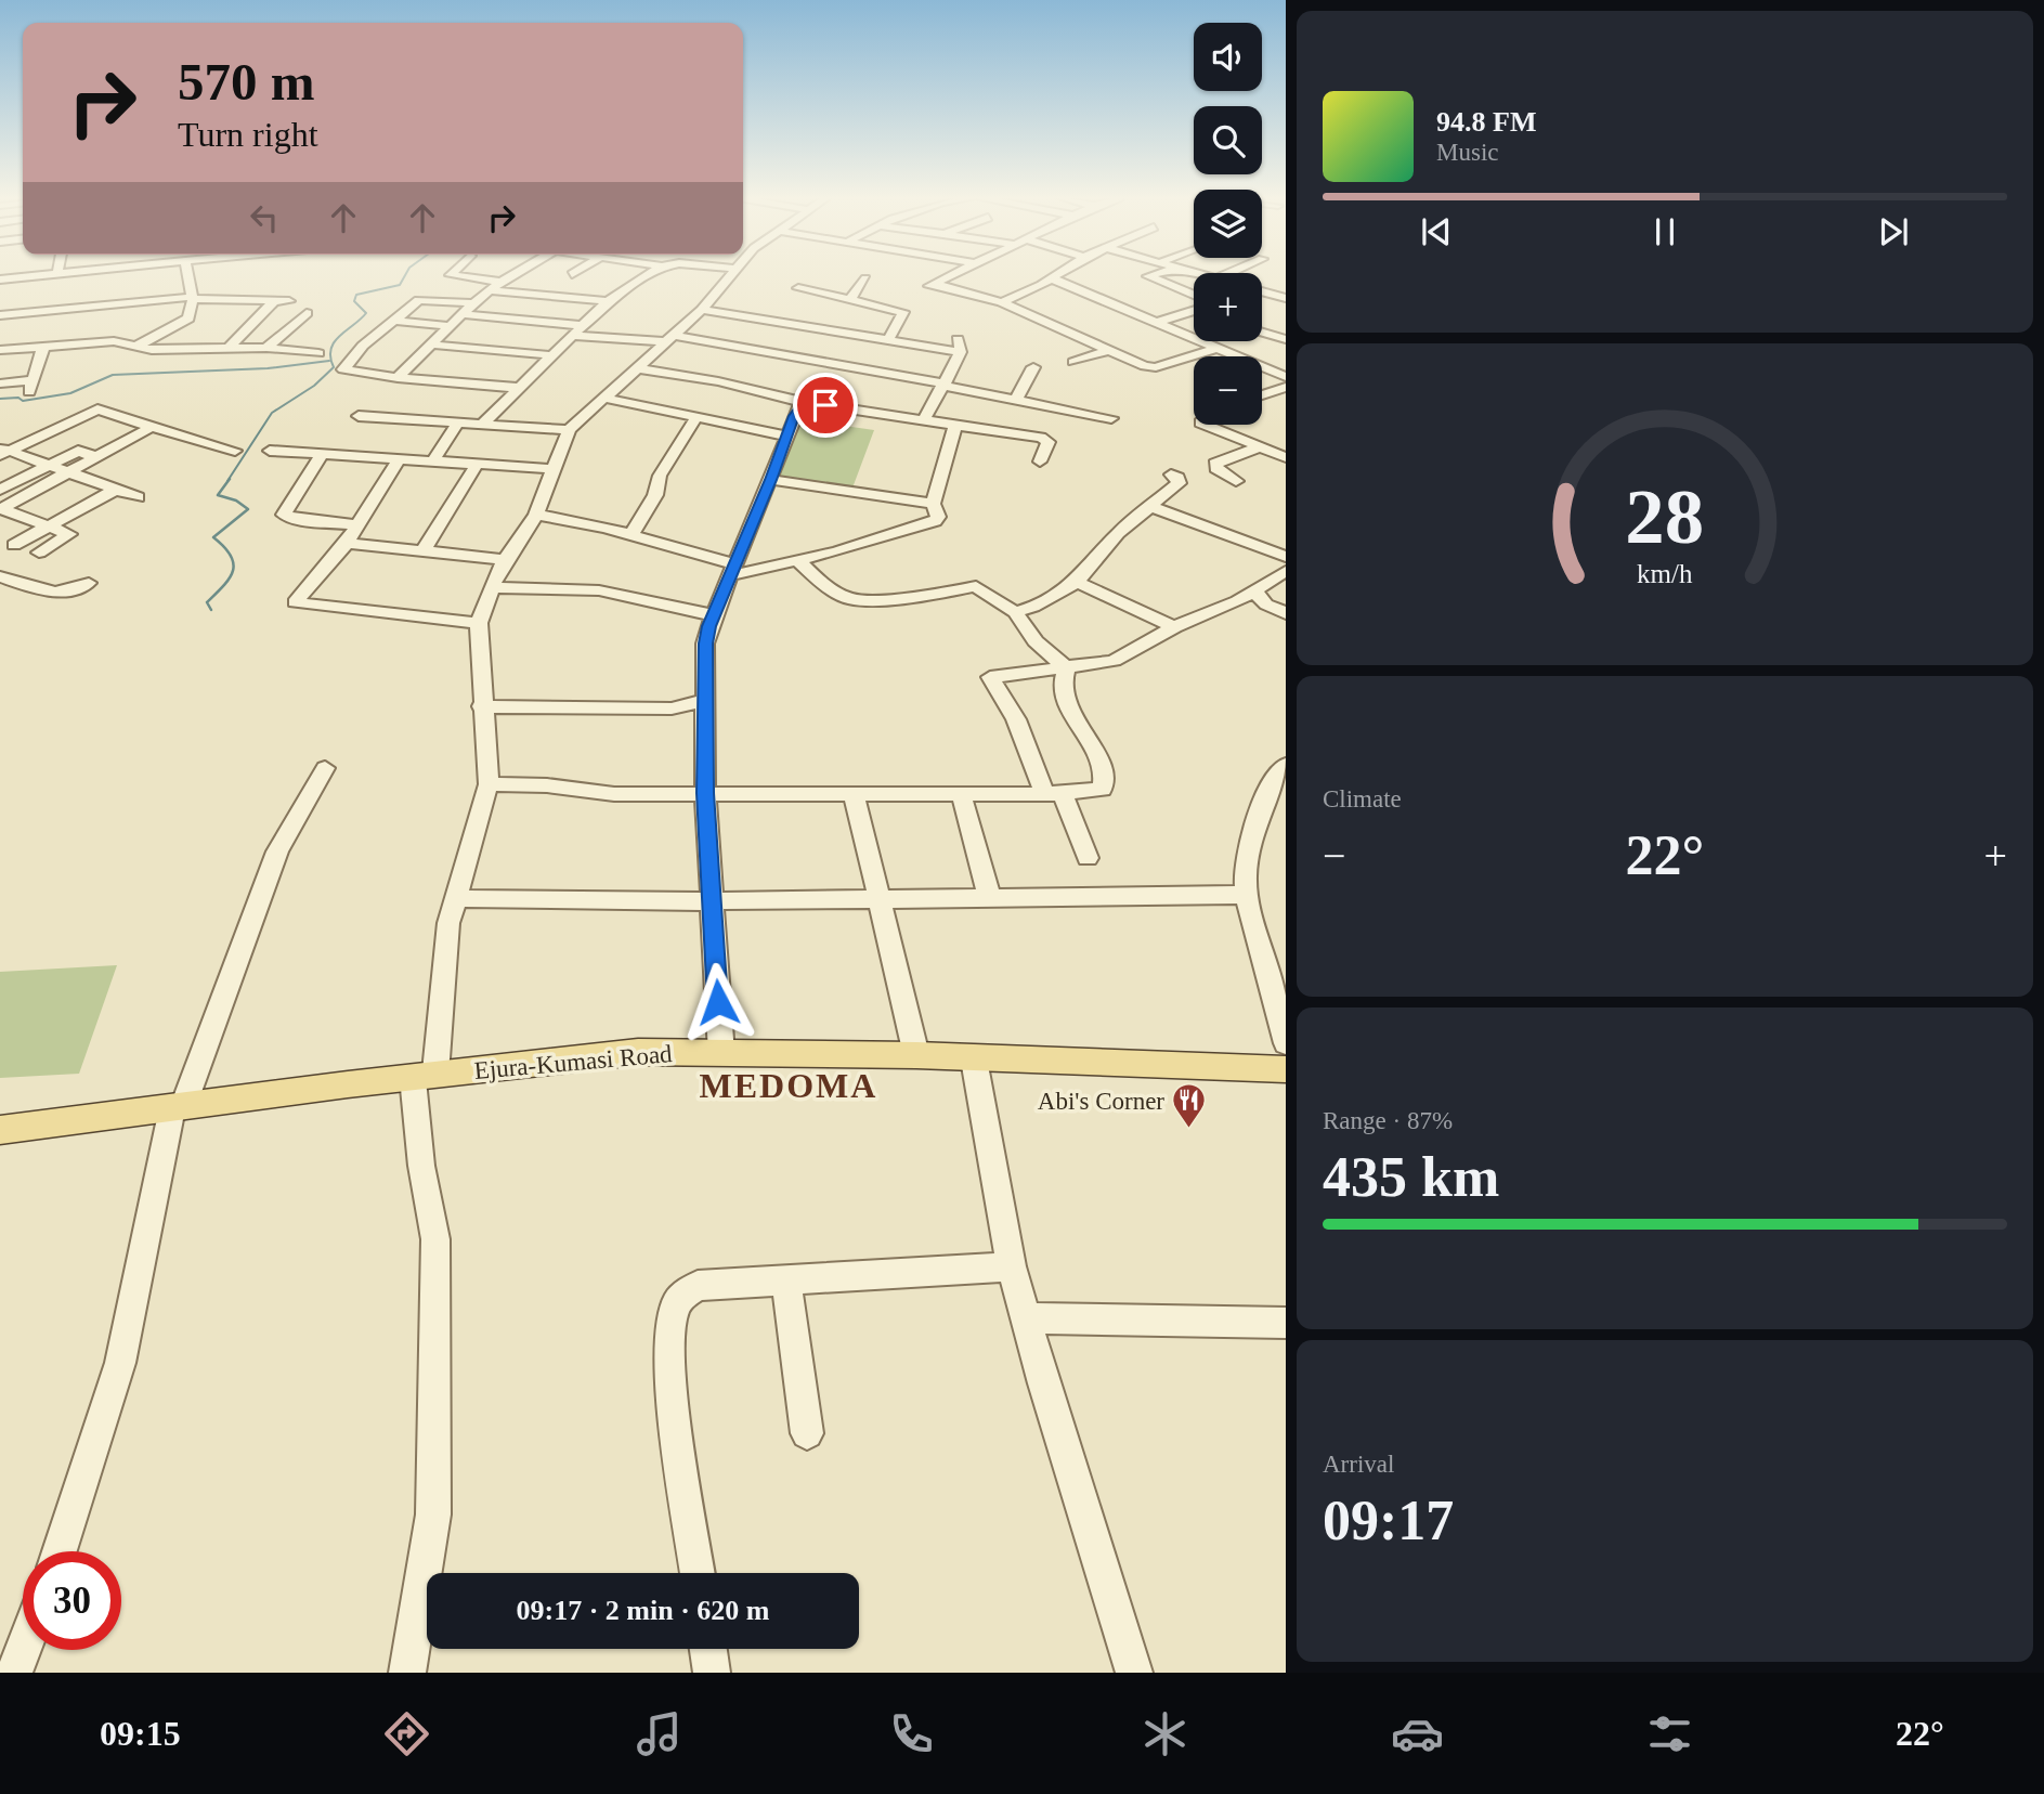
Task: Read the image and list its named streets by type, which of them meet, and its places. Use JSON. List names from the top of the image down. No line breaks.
{"streets":{"main road":["Ejura-Kumasi Road"]},"districts":["MEDOMA"],"places":{"restaurant":["Abi's Corner"]},"page":{"map_buttons":["+","−"],"turn":["570 m","Turn right"],"song":["94.8 FM","Music"],"tile":["Climate",["Range · 87%","435 km"],["Arrival","09:17"]],"heat":["−","22°","+"],"limit":"30","trip":"09:17 · 2 min · 620 m","tabs":["09:15","22°"],"gauge":["28","km/h"]}}
